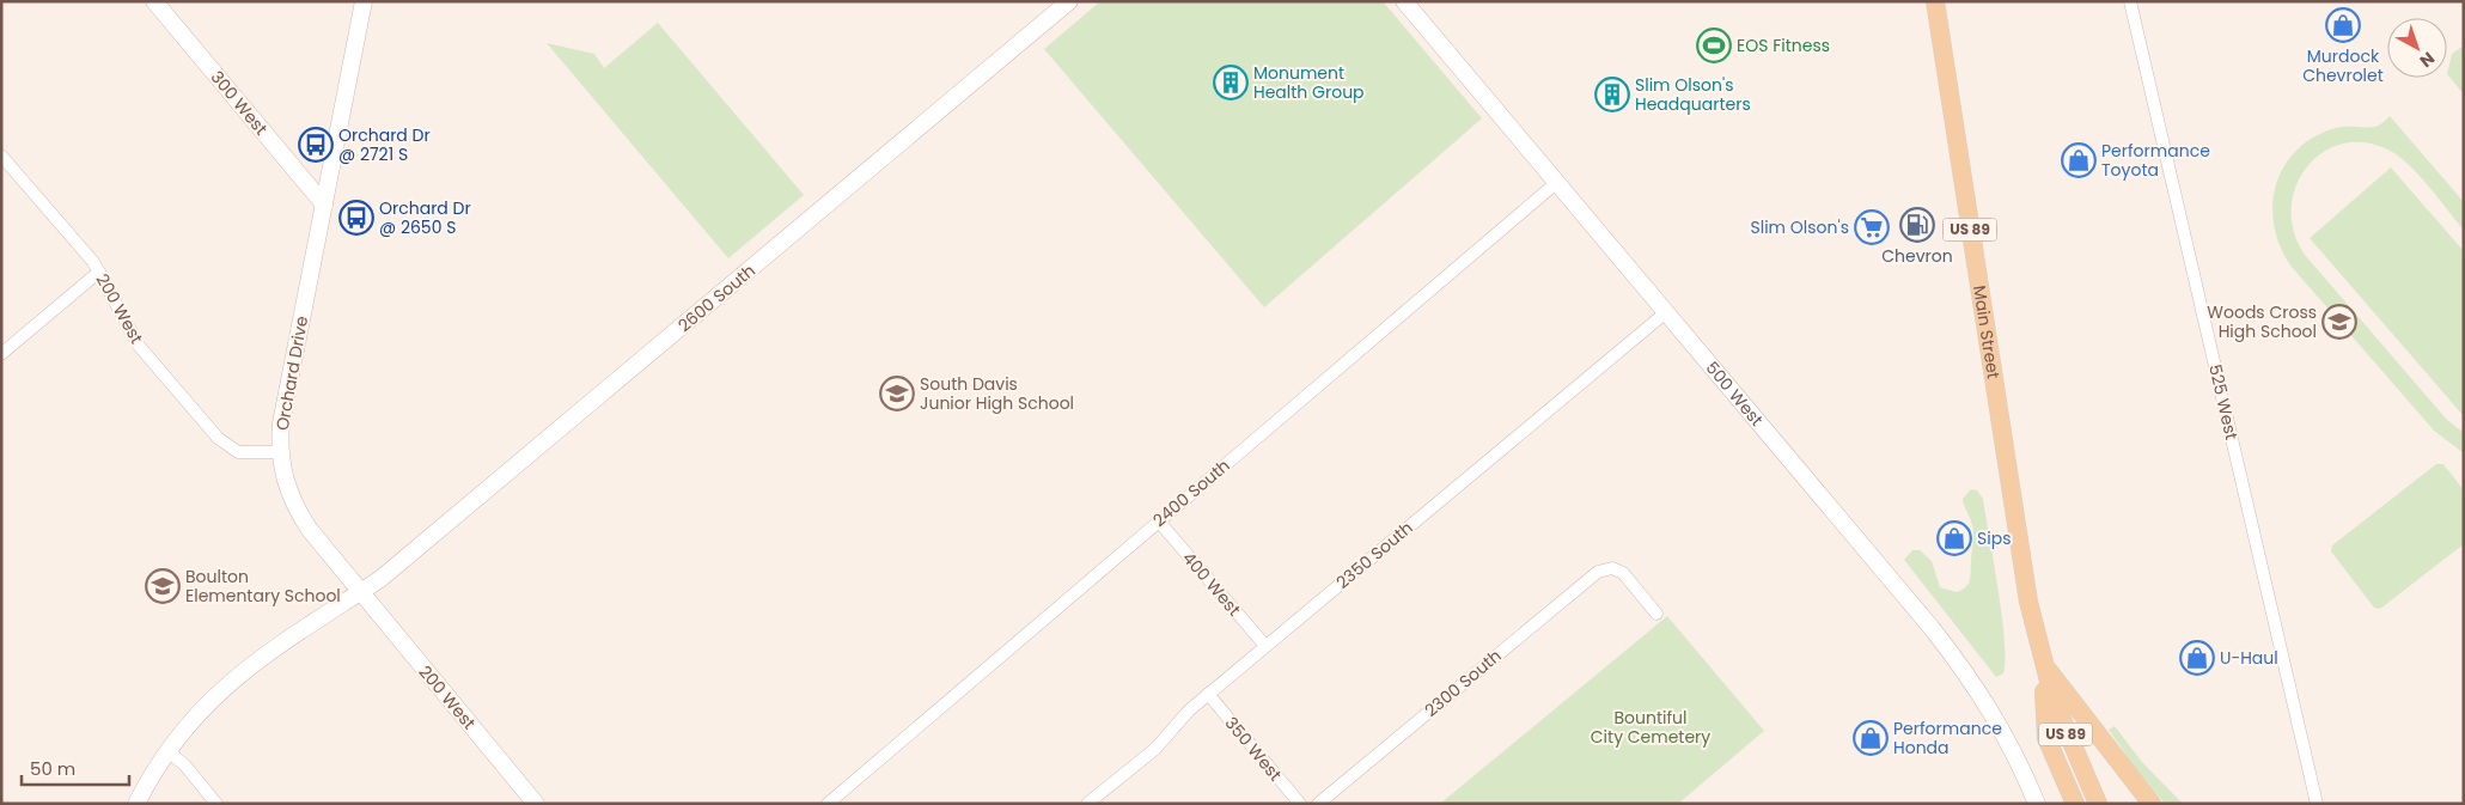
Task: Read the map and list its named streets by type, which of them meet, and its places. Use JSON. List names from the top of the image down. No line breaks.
{"streets":{"main road":["300 West","US 89","2600 South","200 West","Main Street","Orchard Drive","500 West"],"street":["525 West","2400 South","2350 South","400 West","2300 South","350 West"]},"crossings":[["300 West","Orchard Drive"],["US 89","Main Street"],["2600 South","200 West"],["2600 South","Orchard Drive"],["200 West","Orchard Drive"],["500 West","2400 South"],["500 West","2350 South"],["2400 South","400 West"],["2350 South","400 West"],["2350 South","350 West"]],"parks":["Bountiful City Cemetery"],"places":{"shop":["Murdock Chevrolet","Performance Toyota","Sips","U-Haul","Performance Honda"],"sports":["EOS Fitness"],"building":["Monument Health Group","Slim Olson's Headquarters"],"bus stop":["Orchard Dr @ 2721 S","Orchard Dr @ 2650 S"],"fuel station":["Chevron"],"supermarket":["Slim Olson's"],"school or university":["Woods Cross High School","South Davis Junior High School","Boulton Elementary School"]},"scale_bar":"50 m","north":"bottom right"}
